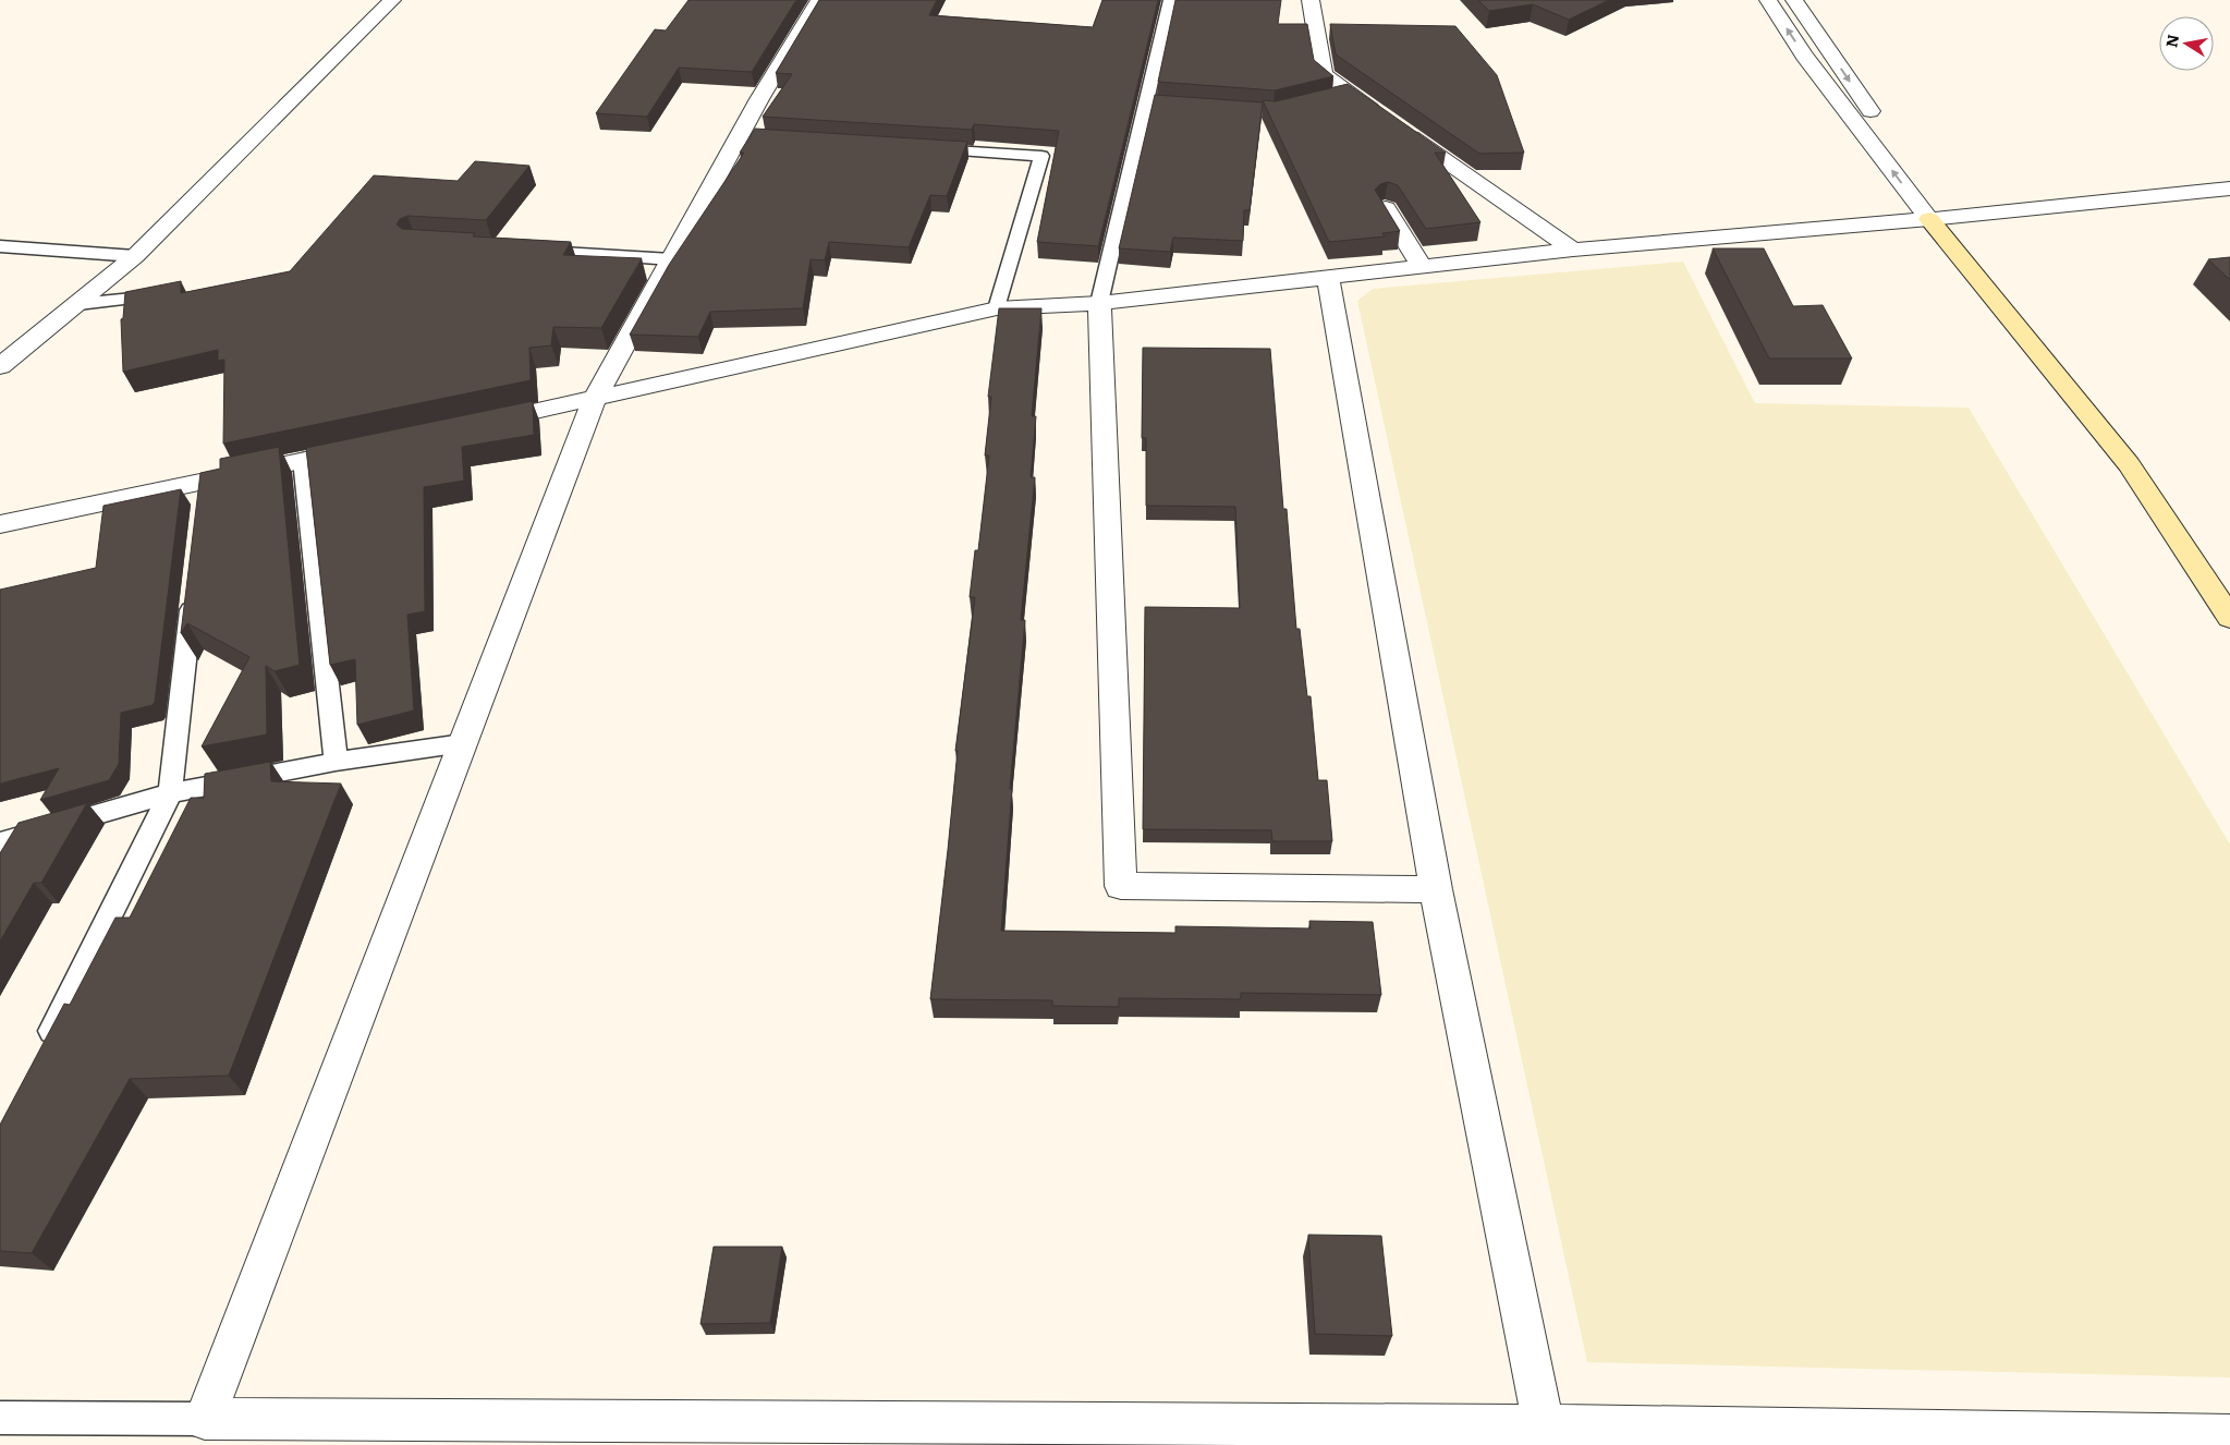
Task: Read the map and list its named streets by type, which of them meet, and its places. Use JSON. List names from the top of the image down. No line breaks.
{"north":"left"}
